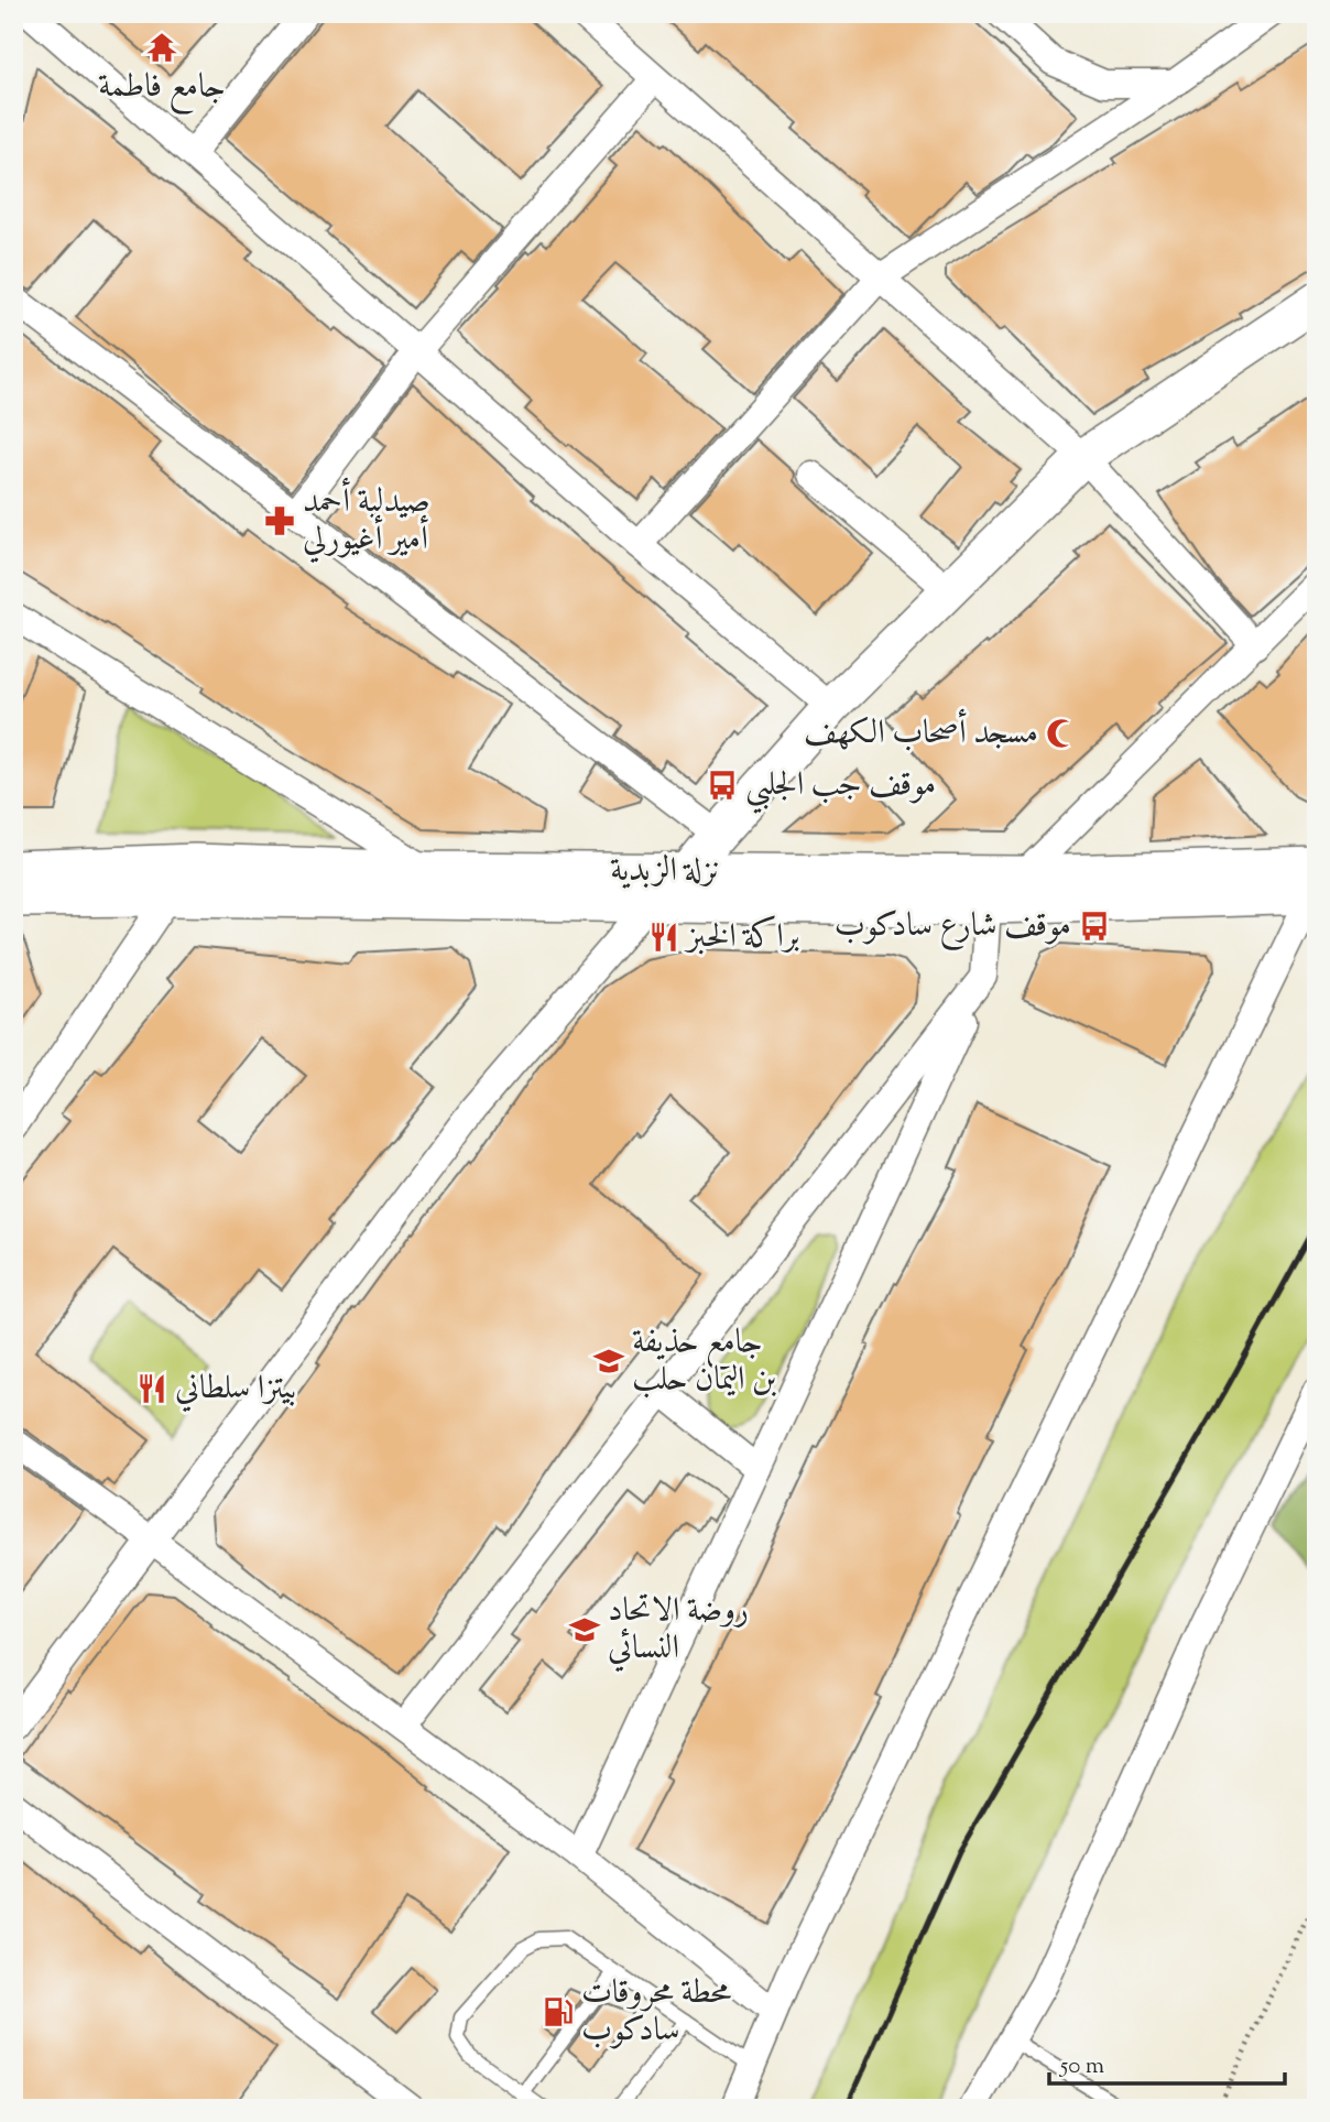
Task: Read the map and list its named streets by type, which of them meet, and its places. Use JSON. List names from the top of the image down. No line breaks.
{"streets":{"main road":["نزلة الزبدية"]},"places":{"temple":["جامع فاطمة"],"pharmacy":["صيدلية أحمد أمير أغيورلي"],"mosque":["مسجد أصحاب الكهف"],"bus stop":["موقف جب الجلبي","موقف شارع سادكوب"],"restaurant":["براكة الخبز","بيتزا سلطاني"],"school or university":["جامع حذيفة بن اليمان حلب","روضة الاتحاد النسائي"],"fuel station":["محطة محروقات سادكوب"]},"scale_bar":"50 m"}
